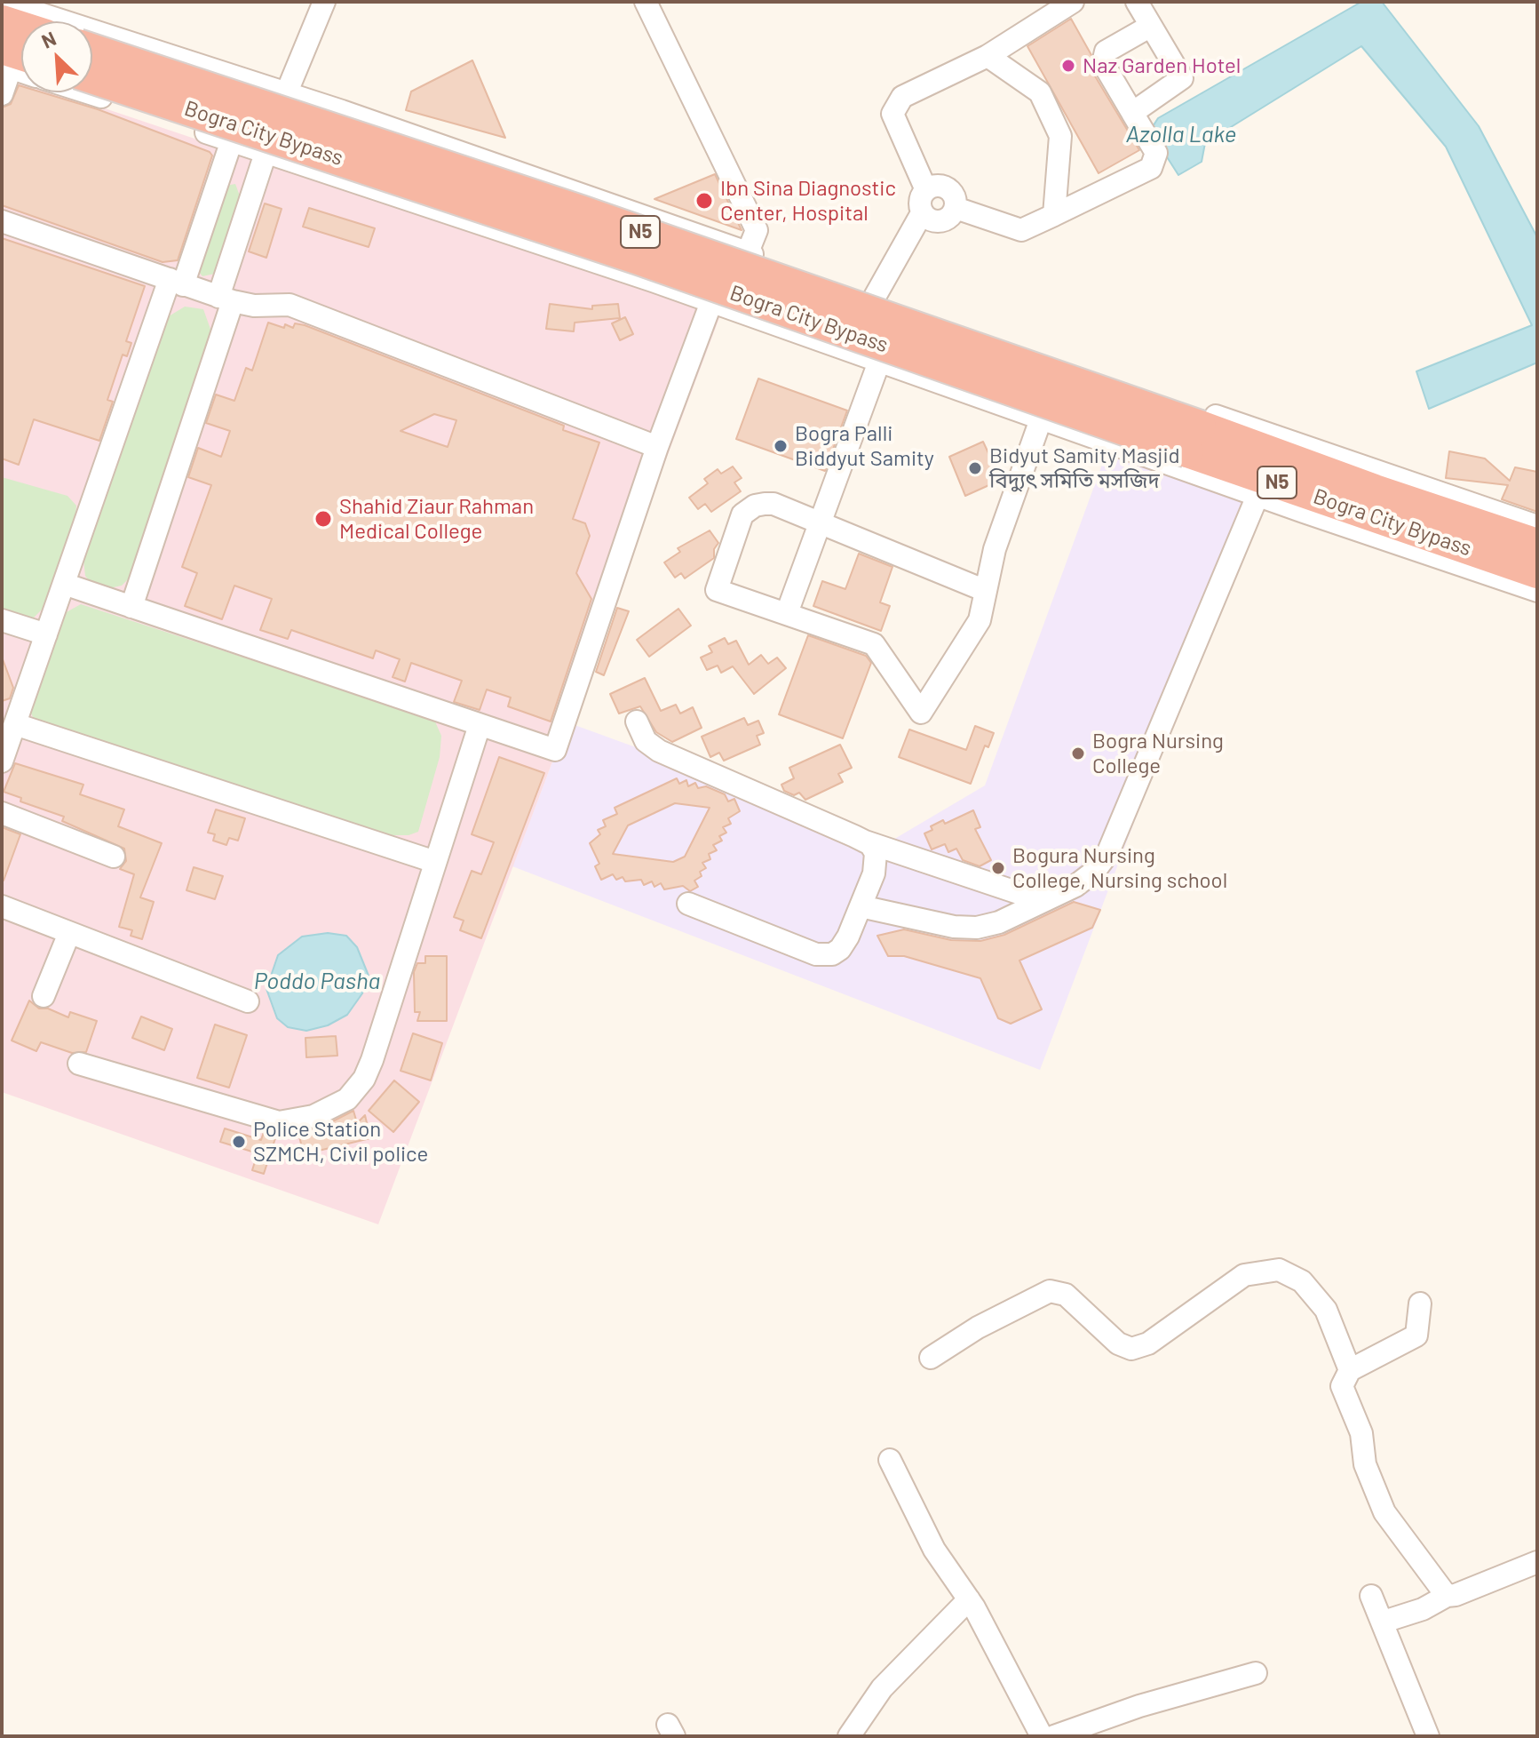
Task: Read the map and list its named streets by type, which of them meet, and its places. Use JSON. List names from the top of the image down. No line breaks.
{"streets":{"highway":["Bogra City Bypass","N5"]},"water":["Azolla Lake","Poddo Pasha"],"places":["Naz Garden Hotel","Ibn Sina Diagnostic Center, Hospital","Bogra Palli Biddyut Samity","Bidyut Samity Masjid বিদ্যুৎ সমিতি মসজিদ","Shahid Ziaur Rahman Medical College","Bogra Nursing College","Bogura Nursing College, Nursing school","Police Station SZMCH, Civil police"],"north":"top left"}
